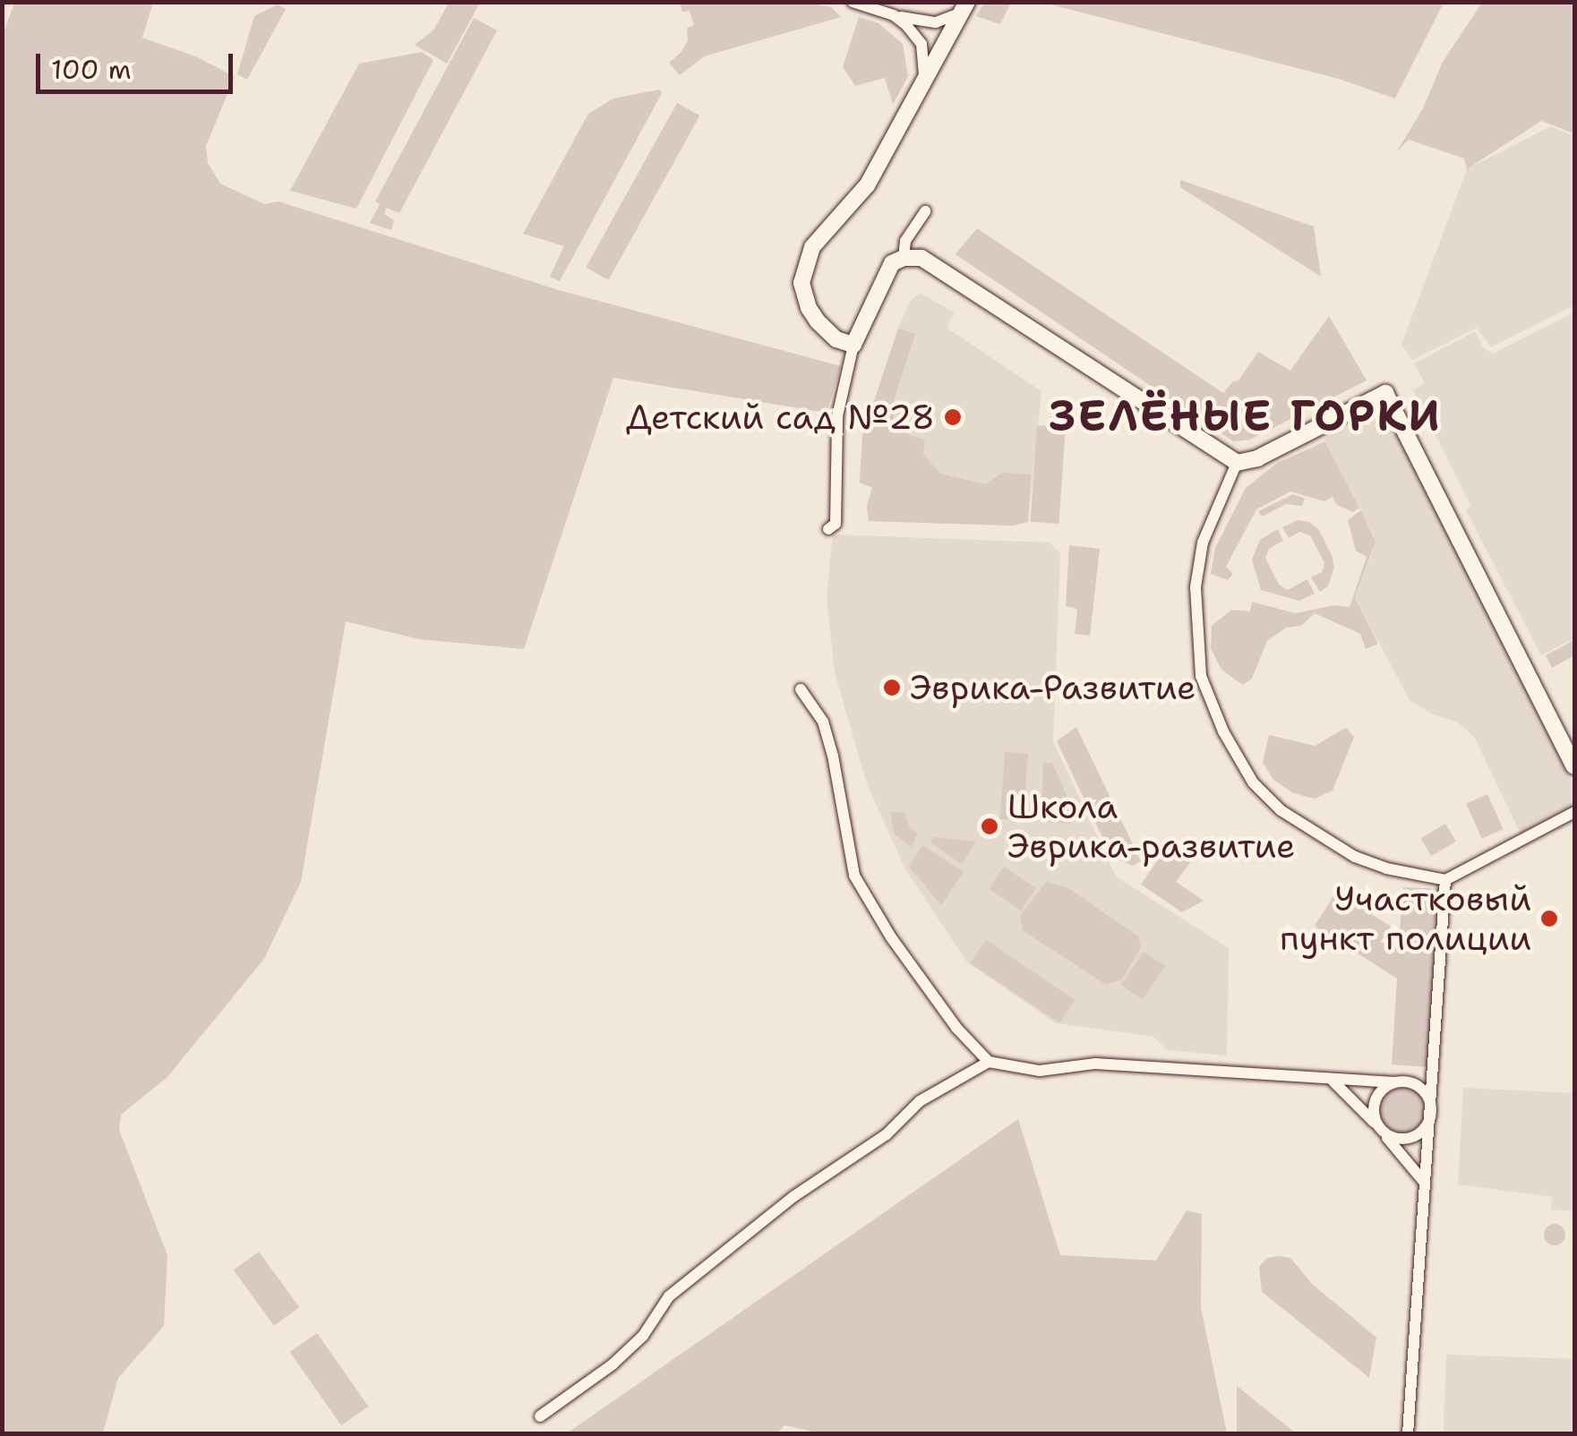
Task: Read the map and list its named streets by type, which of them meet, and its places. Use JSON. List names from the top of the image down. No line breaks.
{"districts":["ЗЕЛЁНЫЕ ГОРКИ"],"places":["Детский сад №28","Эврика-Развитие","Школа Эврика-развитие","Участковый пункт полиции"],"scale_bar":"100 m"}
